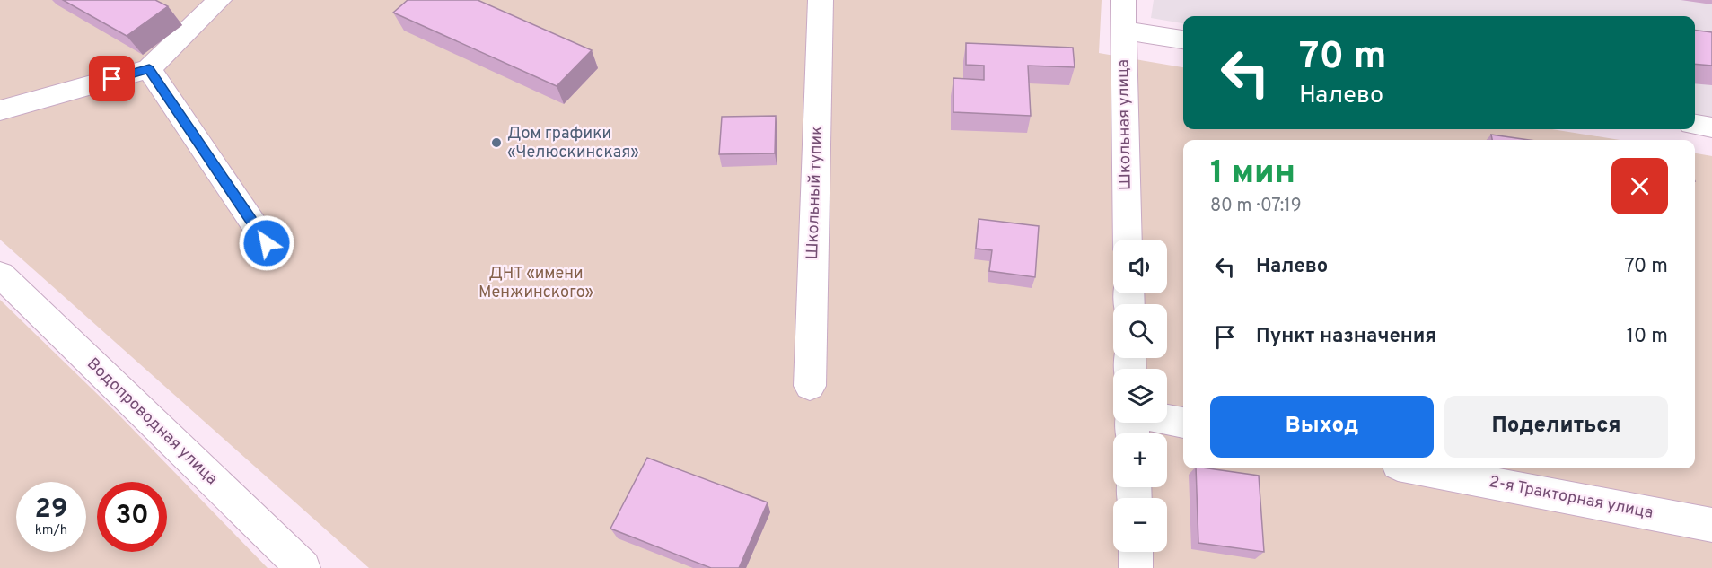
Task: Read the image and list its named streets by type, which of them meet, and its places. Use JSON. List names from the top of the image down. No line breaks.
{"streets":{"street":["Школьная улица","Школьный тупик","Водопроводная улица","2-я Тракторная улица"]},"parks":["ДНТ «имени Менжинского»"],"places":["Дом графики «Челюскинская»"],"page":{"turn":["70 m","Налево"],"heading":["1 мин","80 m · 07:19"],"list":[{"name":"Налево","value":"70 m"},{"name":"Пункт назначения","value":"10 m"}],"map_buttons":["+","−"],"buttons":["Выход","Поделиться"],"speed":"29 km/h","limit":"30"}}
